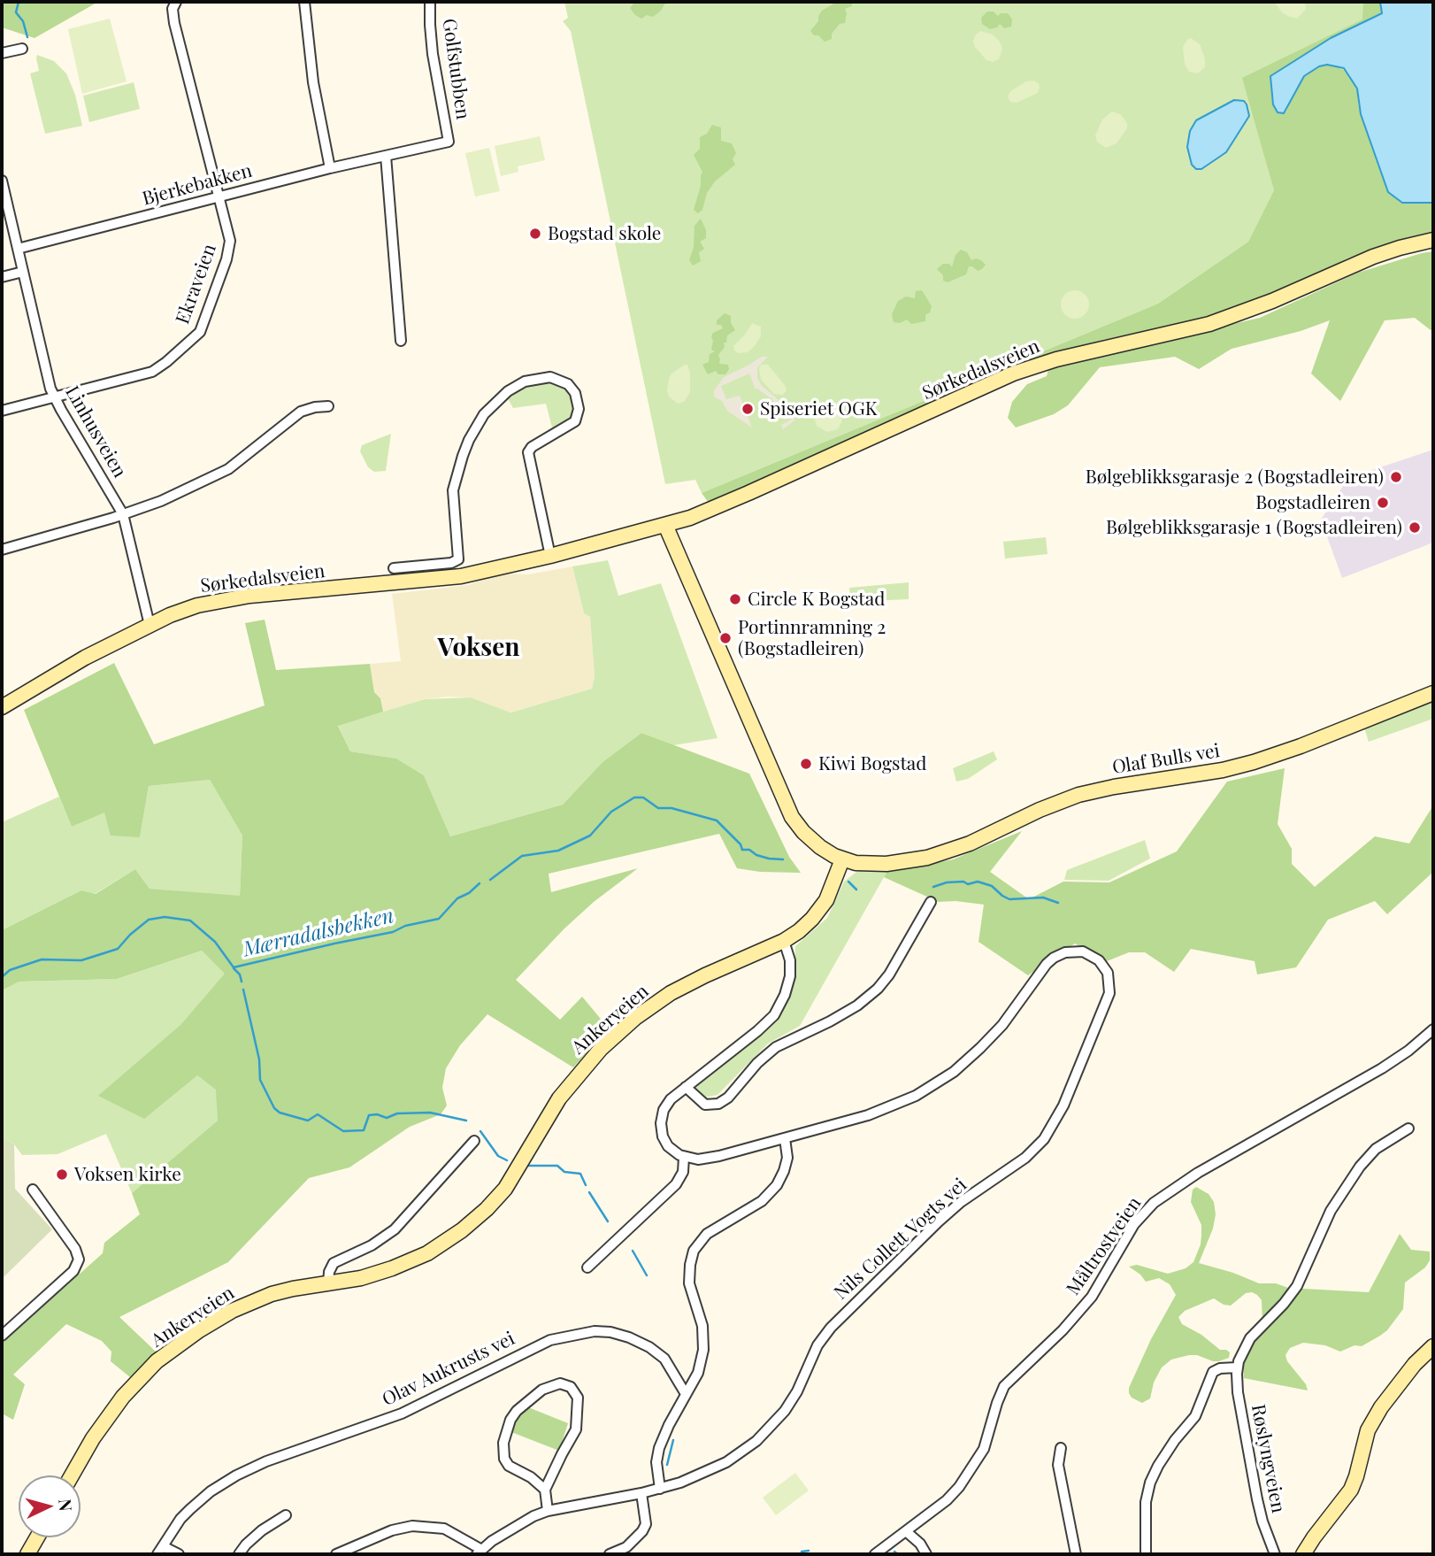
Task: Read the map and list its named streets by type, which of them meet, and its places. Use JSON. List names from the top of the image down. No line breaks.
{"streets":{"main road":["Sørkedalsveien","Olaf Bulls vei","Ankerveien"],"street":["Golfstubben","Bjerkebakken","Ekraveien","Linhusveien","Nils Collett Vogts vei","Måltrostveien","Olav Aukrusts vei","Røslyngveien"]},"crossings":[["Golfstubben","Bjerkebakken"],["Bjerkebakken","Ekraveien"],["Bjerkebakken","Linhusveien"],["Ekraveien","Linhusveien"],["Sørkedalsveien","Linhusveien"],["Olaf Bulls vei","Ankerveien"]],"districts":["Voksen"],"water":["Mærradalsbekken"],"places":["Bogstad skole","Spiseriet OGK","Bølgeblikksgarasje 2 (Bogstadleiren)","Bogstadleiren","Bølgeblikksgarasje 1 (Bogstadleiren)","Circle K Bogstad","Portinnramning 2 (Bogstadleiren)","Kiwi Bogstad","Voksen kirke"],"north":"right"}
